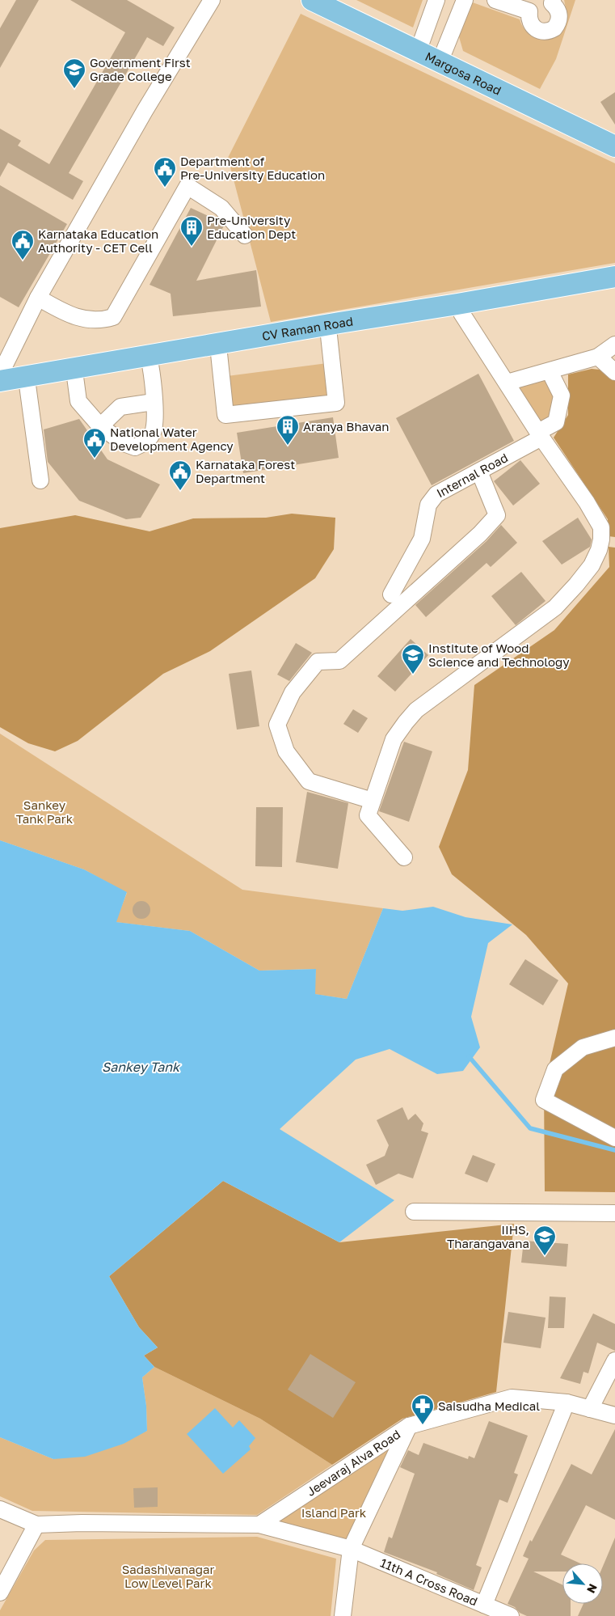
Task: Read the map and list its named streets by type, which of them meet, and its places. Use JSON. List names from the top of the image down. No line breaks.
{"streets":{"main road":["Margosa Road","CV Raman Road"],"street":["Internal Road","Jeevaraj Alva Road","11th A Cross Road"]},"crossings":[["Jeevaraj Alva Road","11th A Cross Road"]],"water":["Sankey Tank"],"parks":["Sankey Tank Park","Island Park","Sadashivanagar Low Level Park"],"places":{"school or university":["Government First Grade College","Institute of Wood Science and Technology","IIHS, Tharangavana"],"public building":["Department of Pre-University Education","Karnataka Education Authority - CET Cell","National Water Development Agency","Karnataka Forest Department"],"building":["Pre-University Education Dept","Aranya Bhavan"],"pharmacy":["Saisudha Medical"]},"north":"bottom right"}
